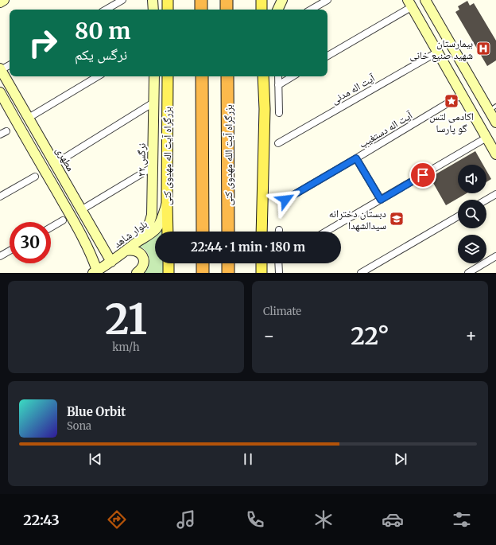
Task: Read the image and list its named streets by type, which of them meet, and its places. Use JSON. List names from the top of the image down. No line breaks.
{"streets":{"highway":["بزرگراه آیت الله مهدوی کنی"],"main road":["بزرگراه آیت اله مهدوی کنی"],"street":["آیت اله مدنی","آیت اله دستغیب","مطهری","نرگس ۲۲","بلوار شاهد"]},"crossings":[["بزرگراه آیت اله مهدوی کنی","بلوار شاهد"],["مطهری","بلوار شاهد"],["نرگس ۲۲","بلوار شاهد"]],"places":{"hospital":["بیمارستان شهید صنیع خانی"],"place":["اکادمی لتس گو پارسا"],"school or university":["دبستان دخترانه سیدالشهدا"]},"page":{"turn":["80 m","نرگس یکم"],"limit":"30","trip":"22:44 · 1 min · 180 m","tile":[["21","km/h"],"Climate"],"heat":["−","22°","+"],"song":["Blue Orbit","Sona"],"tabs":"22:43"}}
